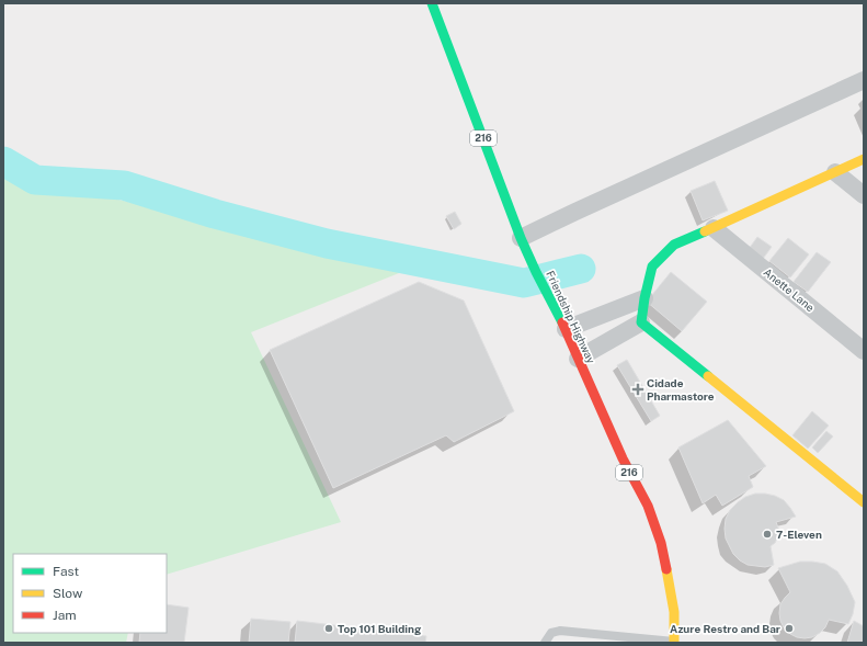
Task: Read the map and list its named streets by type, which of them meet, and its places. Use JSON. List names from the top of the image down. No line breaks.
{"streets":{"main road":["216","Friendship Highway"],"street":["Anette Lane"]},"places":{"health":["Cidade Pharmastore"],"other":["7-Eleven","Top 101 Building","Azure Restro and Bar"]},"legend":["Fast","Slow","Jam"]}
